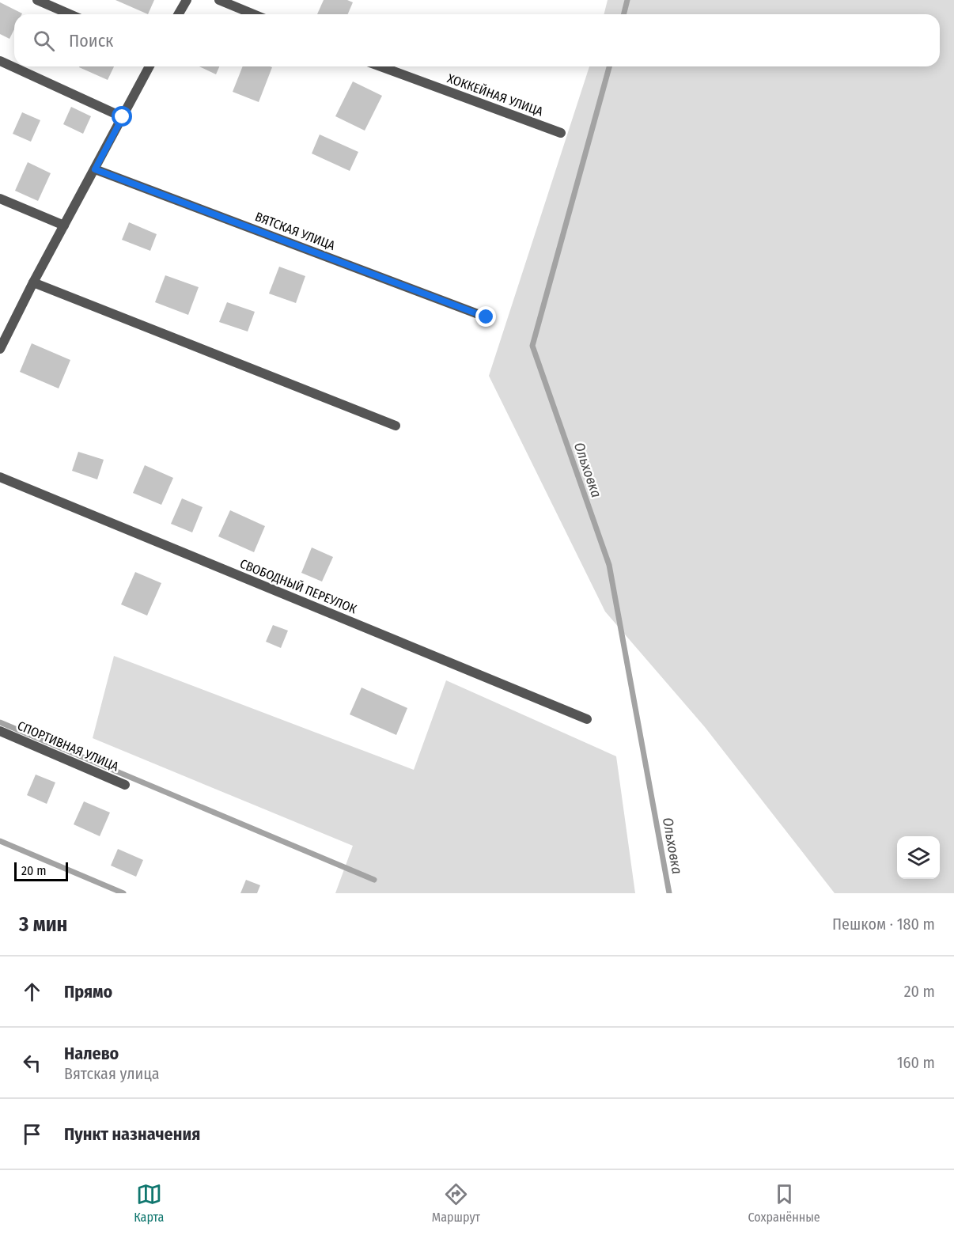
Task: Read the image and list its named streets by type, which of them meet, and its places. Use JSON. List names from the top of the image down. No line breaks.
{"streets":{"street":["ХОККЕЙНАЯ УЛИЦА","ВЯТСКАЯ УЛИЦА","СВОБОДНЫЙ ПЕРЕУЛОК","СПОРТИВНАЯ УЛИЦА"]},"water":["Ольховка"],"scale_bar":"20 m","page":{"search":"Поиск","scale":"20 m","heading":["3 мин","Пешком · 180 m"],"list":[["Прямо","20 m"],["Налево","Вятская улица","160 m"],"Пункт назначения"],"nav":["Карта","Маршрут","Сохранённые"]}}
